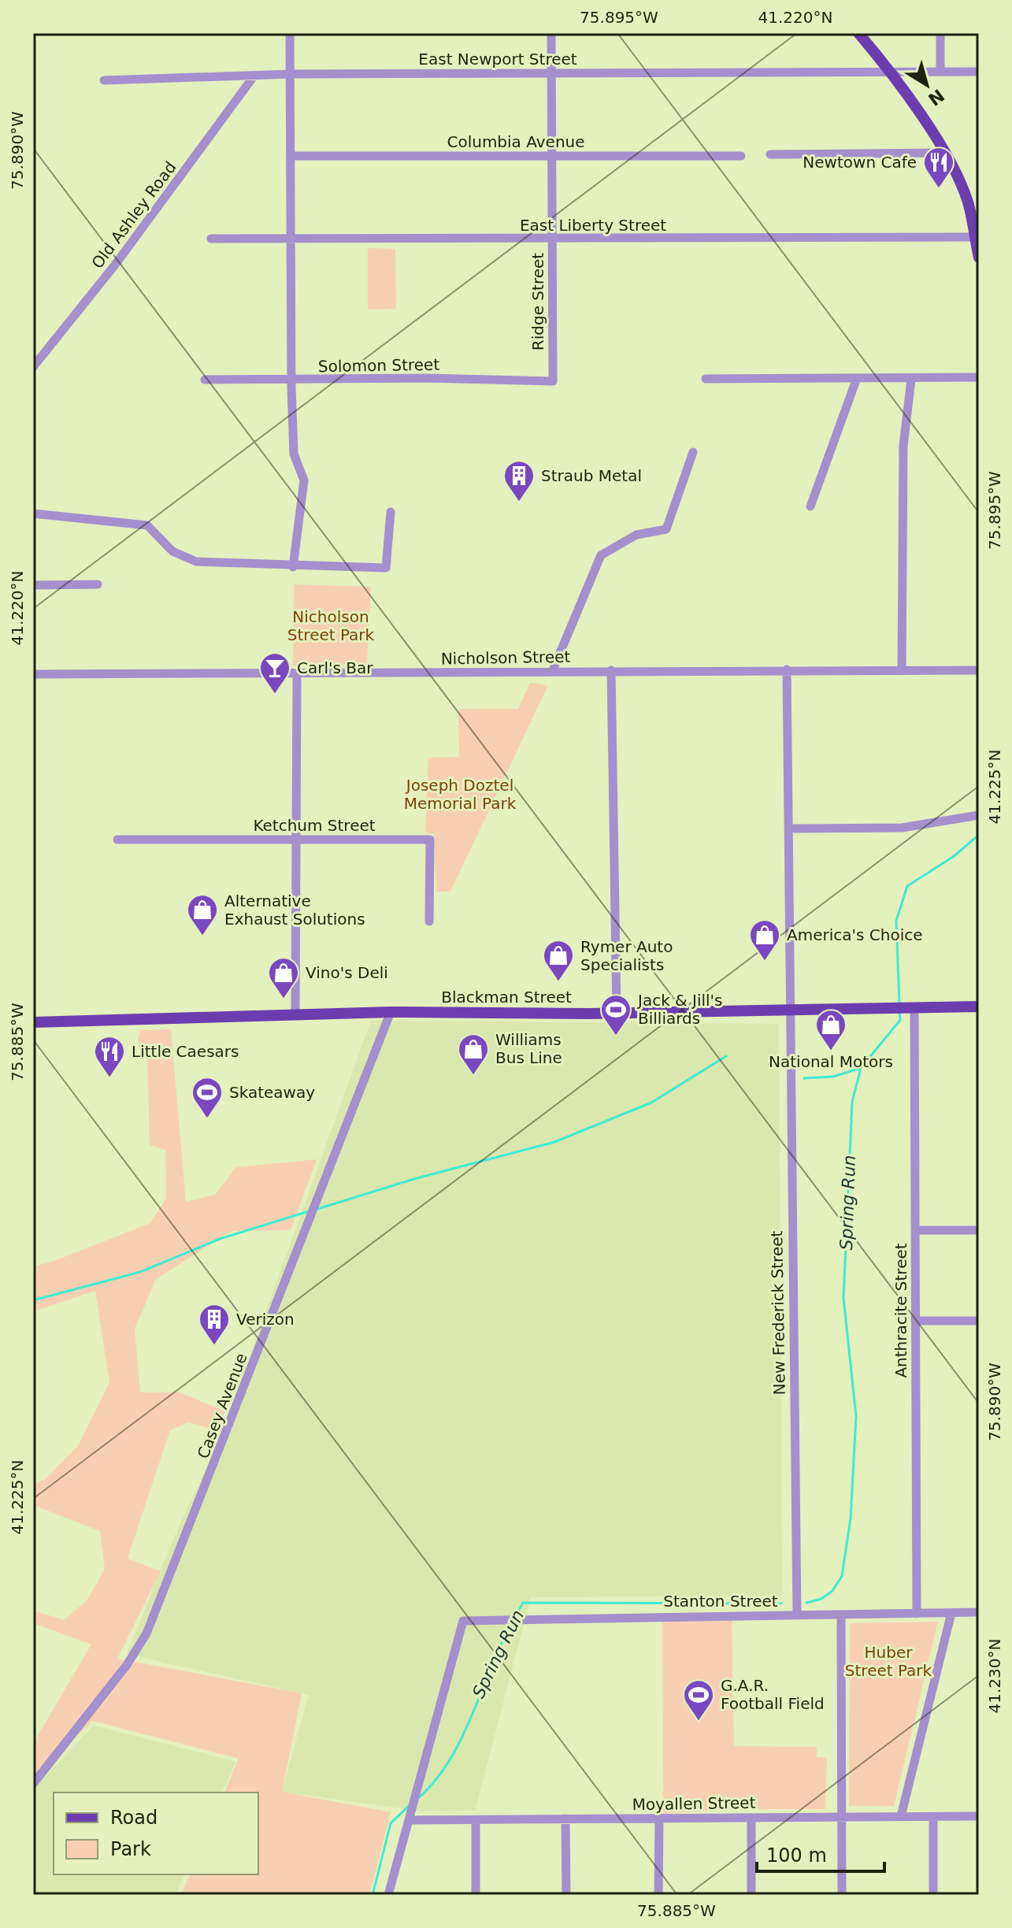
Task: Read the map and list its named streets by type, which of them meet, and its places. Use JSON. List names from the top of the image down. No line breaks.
{"streets":{"main road":["Blackman Street"],"street":["East Newport Street","Columbia Avenue","Old Ashley Road","East Liberty Street","Ridge Street","Solomon Street","Nicholson Street","Ketchum Street","Anthracite Street","New Frederick Street","Casey Avenue","Stanton Street","Moyallen Street"]},"crossings":[["East Newport Street","Old Ashley Road"],["East Newport Street","Ridge Street"],["Columbia Avenue","Ridge Street"],["East Liberty Street","Ridge Street"],["Ridge Street","Solomon Street"],["Nicholson Street","New Frederick Street"],["Blackman Street","Anthracite Street"],["Blackman Street","New Frederick Street"],["Blackman Street","Casey Avenue"],["Anthracite Street","Stanton Street"],["New Frederick Street","Stanton Street"],["Stanton Street","Moyallen Street"]],"water":["Spring Run"],"parks":["Nicholson Street Park","Joseph Doztel Memorial Park","Huber Street Park"],"places":{"restaurant":["Newtown Cafe","Little Caesars"],"building":["Straub Metal","Verizon"],"bar":["Carl's Bar"],"shop":["Alternative Exhaust Solutions","America's Choice","Rymer Auto Specialists","Vino's Deli","National Motors","Williams Bus Line"],"sports":["Jack & Jill's Billiards","Skateaway","G.A.R. Football Field"]},"legend":["Road","Park"],"scale_bar":"100 m","north":"bottom right","coordinates":["75.895°W","41.220°N","75.890°W","41.225°N","75.885°W","41.230°N"]}
